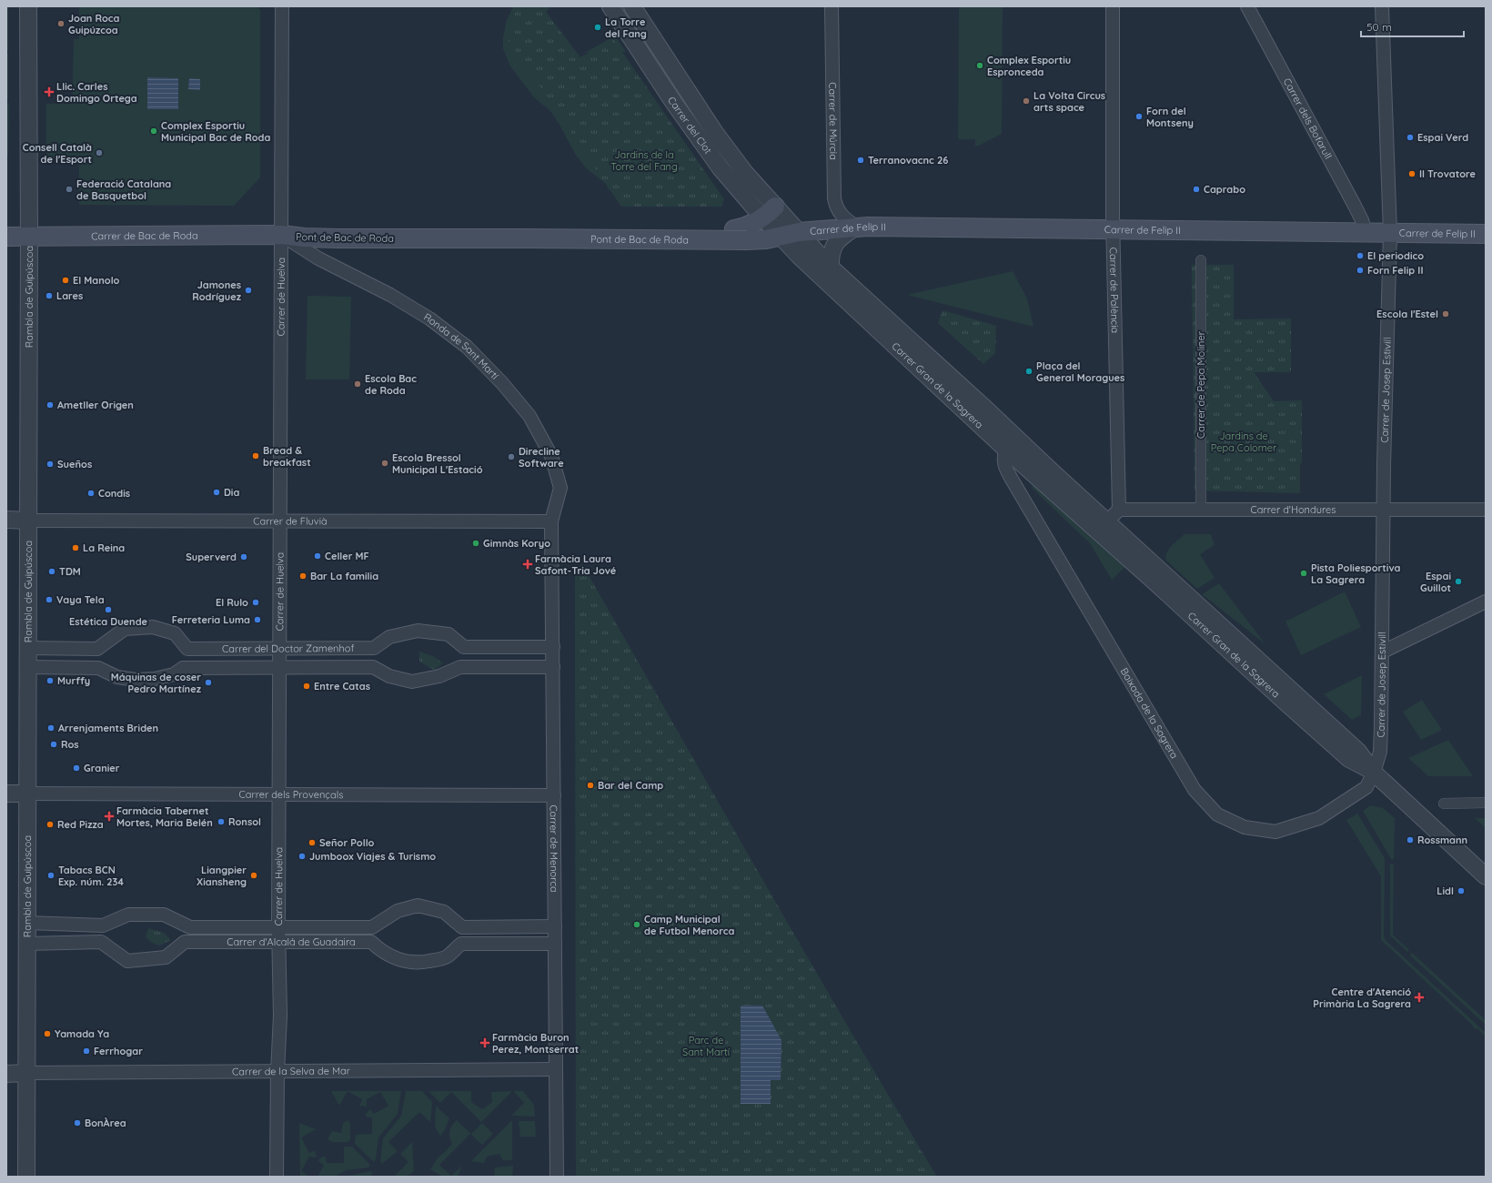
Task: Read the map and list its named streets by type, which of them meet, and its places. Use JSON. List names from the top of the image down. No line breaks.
{"streets":{"main road":["Carrer de Felip II","Carrer de Bac de Roda","Pont de Bac de Roda"],"street":["Carrer dels Bofarull","Carrer de Múrcia","Carrer del Clot","Carrer de Palència","Rambla de Guipúscoa","Carrer de Huelva","Ronda de Sant Martí","Carrer Gran de la Sagrera","Carrer de Pepa Moliner","Carrer de Josep Estivill","Carrer d'Hondures","Carrer de Fluvià","Carrer del Doctor Zamenhof","Baixada de la Sagrera","Carrer dels Provençals","Carrer de Menorca","Carrer d'Alcalá de Guadaira","Carrer de la Selva de Mar"]},"crossings":[["Carrer dels Bofarull","Carrer de Felip II"],["Carrer de Múrcia","Carrer de Felip II"],["Carrer del Clot","Carrer de Felip II"],["Carrer del Clot","Pont de Bac de Roda"],["Carrer del Clot","Carrer Gran de la Sagrera"],["Carrer de Felip II","Pont de Bac de Roda"],["Carrer de Felip II","Carrer de Palència"],["Carrer de Felip II","Carrer Gran de la Sagrera"],["Carrer de Felip II","Carrer de Josep Estivill"],["Carrer de Bac de Roda","Pont de Bac de Roda"],["Carrer de Bac de Roda","Rambla de Guipúscoa"],["Carrer de Bac de Roda","Carrer de Huelva"],["Carrer de Bac de Roda","Ronda de Sant Martí"],["Pont de Bac de Roda","Carrer de Huelva"],["Pont de Bac de Roda","Ronda de Sant Martí"],["Pont de Bac de Roda","Carrer Gran de la Sagrera"],["Carrer de Palència","Carrer d'Hondures"],["Rambla de Guipúscoa","Carrer de Fluvià"],["Rambla de Guipúscoa","Carrer del Doctor Zamenhof"],["Rambla de Guipúscoa","Carrer dels Provençals"],["Rambla de Guipúscoa","Carrer d'Alcalá de Guadaira"],["Rambla de Guipúscoa","Carrer de la Selva de Mar"],["Carrer de Huelva","Ronda de Sant Martí"],["Carrer de Huelva","Carrer de Fluvià"],["Carrer de Huelva","Carrer del Doctor Zamenhof"],["Carrer de Huelva","Carrer dels Provençals"],["Carrer de Huelva","Carrer d'Alcalá de Guadaira"],["Carrer de Huelva","Carrer de la Selva de Mar"],["Ronda de Sant Martí","Carrer de Fluvià"],["Ronda de Sant Martí","Carrer de Menorca"],["Carrer Gran de la Sagrera","Carrer de Josep Estivill"],["Carrer Gran de la Sagrera","Baixada de la Sagrera"],["Carrer de Pepa Moliner","Carrer d'Hondures"],["Carrer de Josep Estivill","Carrer d'Hondures"],["Carrer de Josep Estivill","Baixada de la Sagrera"],["Carrer de Fluvià","Carrer de Menorca"],["Carrer del Doctor Zamenhof","Carrer de Menorca"],["Carrer dels Provençals","Carrer de Menorca"],["Carrer de Menorca","Carrer d'Alcalá de Guadaira"],["Carrer de Menorca","Carrer de la Selva de Mar"]],"parks":["Jardins de la Torre del Fang","Jardins de Pepa Colomer","Parc de Sant Martí"],"places":{"other":["Joan Roca Guipúzcoa","La Torre del Fang","Complex Esportiu Espronceda","La Volta Circus arts space","Forn del Montseny","Complex Esportiu Municipal Bac de Roda","Espai Verd","Consell Català de l'Esport","Terranovacnc 26","Il Trovatore","Federació Catalana de Basquetbol","Caprabo","El periodico","Forn Felip II","El Manolo","Jamones Rodríguez","Lares","Escola l'Estel","Plaça del General Moragues","Escola Bac de Roda","Ametller Origen","Bread & breakfast","Direcline Software","Escola Bressol Municipal L'Estació","Sueños","Dia","Condis","Gimnàs Koryo","La Reina","Celler MF","Superverd","TDM","Pista Poliesportiva La Sagrera","Bar La familia","Espai Guillot","Vaya Tela","El Rulo","Estética Duende","Ferreteria Luma","Murffy","Máquinas de coser Pedro Martínez","Entre Catas","Arrenjaments Briden","Ros","Granier","Bar del Camp","Ronsol","Red Pizza","Rossmann","Señor Pollo","Jumboox Viajes & Turismo","Tabacs BCN Exp. núm. 234","Liangpier Xiansheng","Lidl","Camp Municipal de Futbol Menorca","Yamada Ya","Ferrhogar","BonÀrea"],"health":["Llic. Carles Domingo Ortega","Farmàcia Laura Safont-Tria Jové","Farmàcia Tabernet Mortes, Maria Belén","Centre d'Atenció Primària La Sagrera","Farmàcia Buron Perez, Montserrat"]},"scale_bar":"50 m"}
